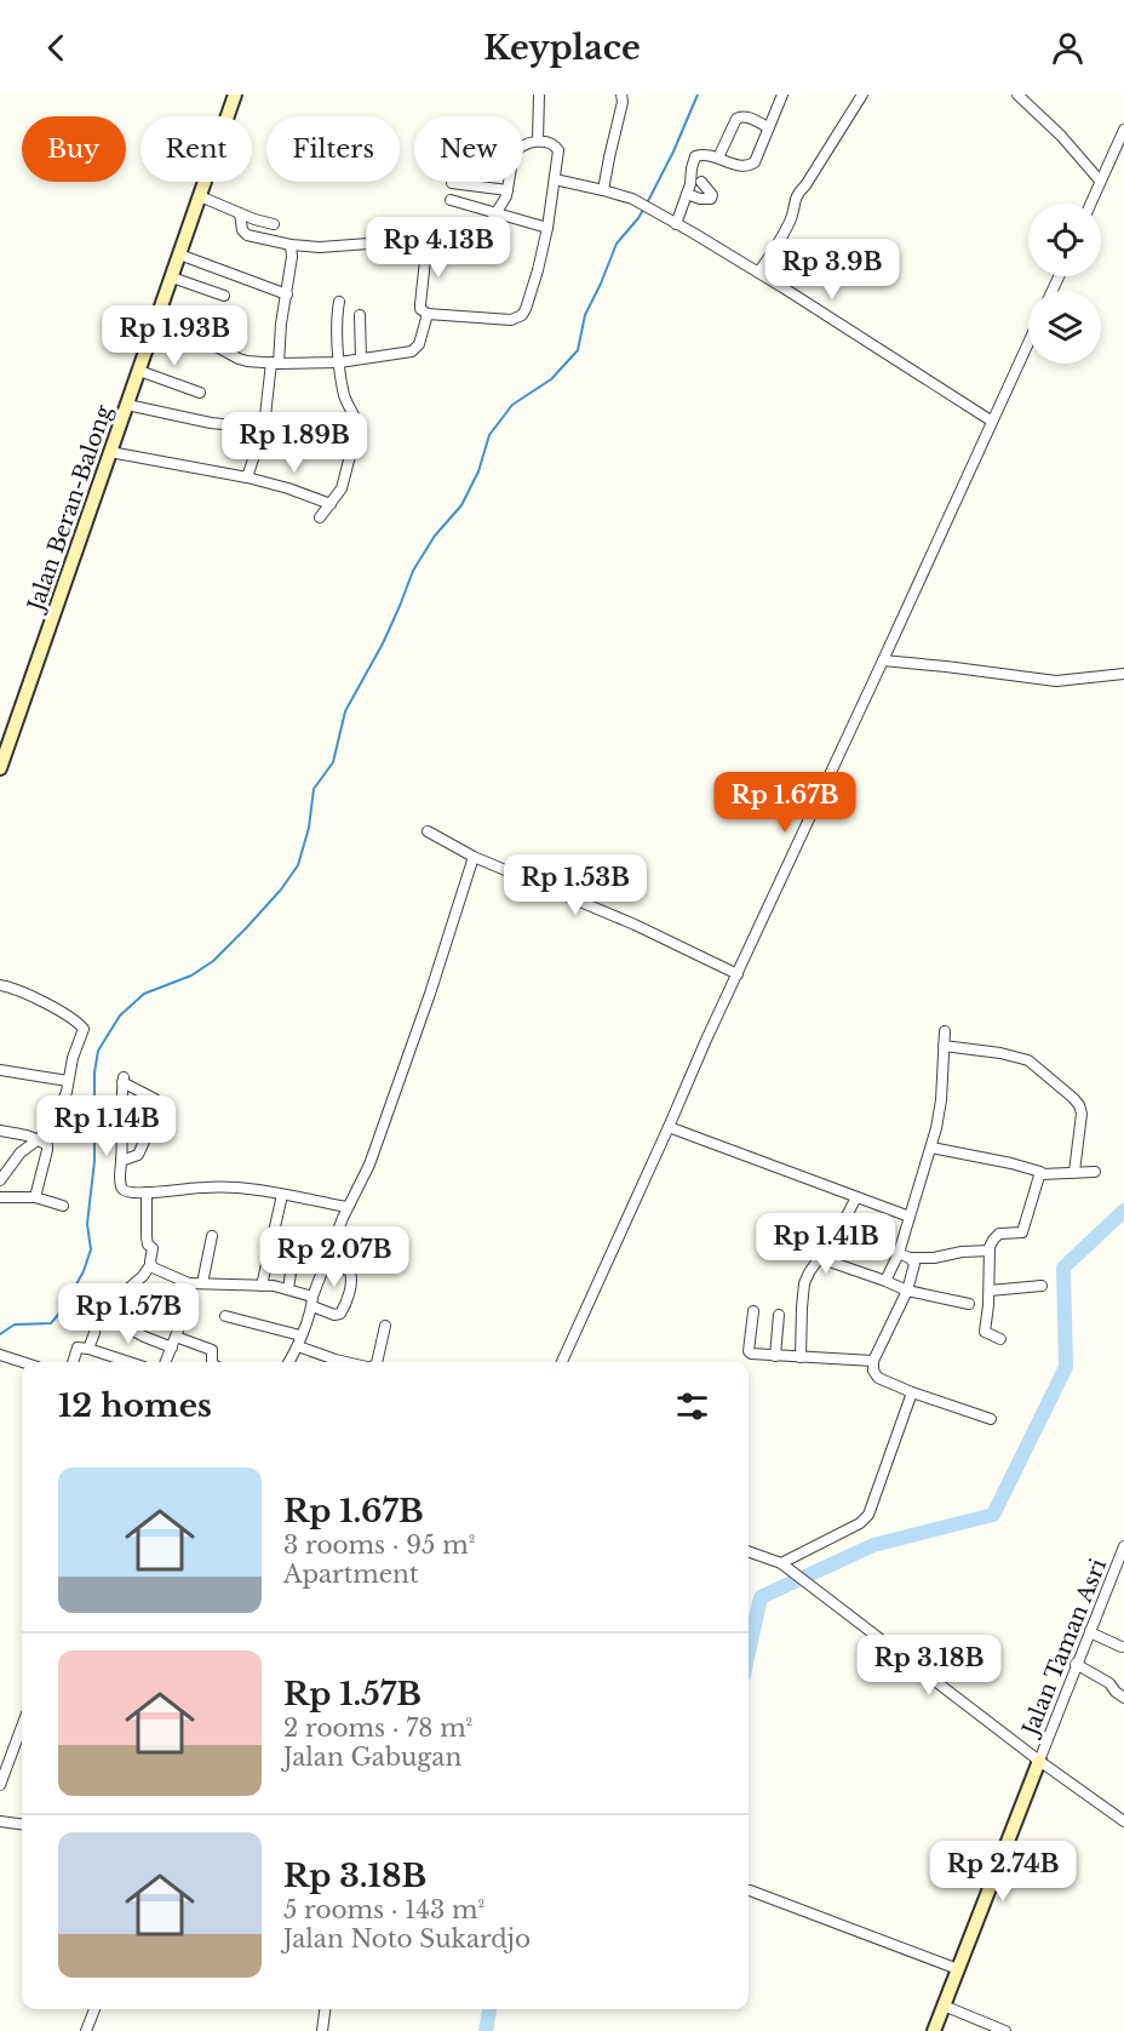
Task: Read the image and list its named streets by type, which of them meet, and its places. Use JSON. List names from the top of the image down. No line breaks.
{"streets":{"main road":["Jalan Beran-Balong"],"street":["Jalan Taman Asri"]},"page":{"header":"Keyplace","chip":["Buy","Rent","Filters","New"],"price":["Rp 4.13B","Rp 3.9B","Rp 1.93B","Rp 1.89B","Rp 1.67B","Rp 1.53B","Rp 1.14B","Rp 1.41B","Rp 2.07B","Rp 1.57B","Rp 3.18B","Rp 2.74B"],"heading":"12 homes","list":[{"name":"Rp 1.67B","note":"3 rooms · 95 m² · Apartment"},{"name":"Rp 1.57B","note":"2 rooms · 78 m² · Jalan Gabugan"},{"name":"Rp 3.18B","note":"5 rooms · 143 m² · Jalan Noto Sukardjo"}]}}
